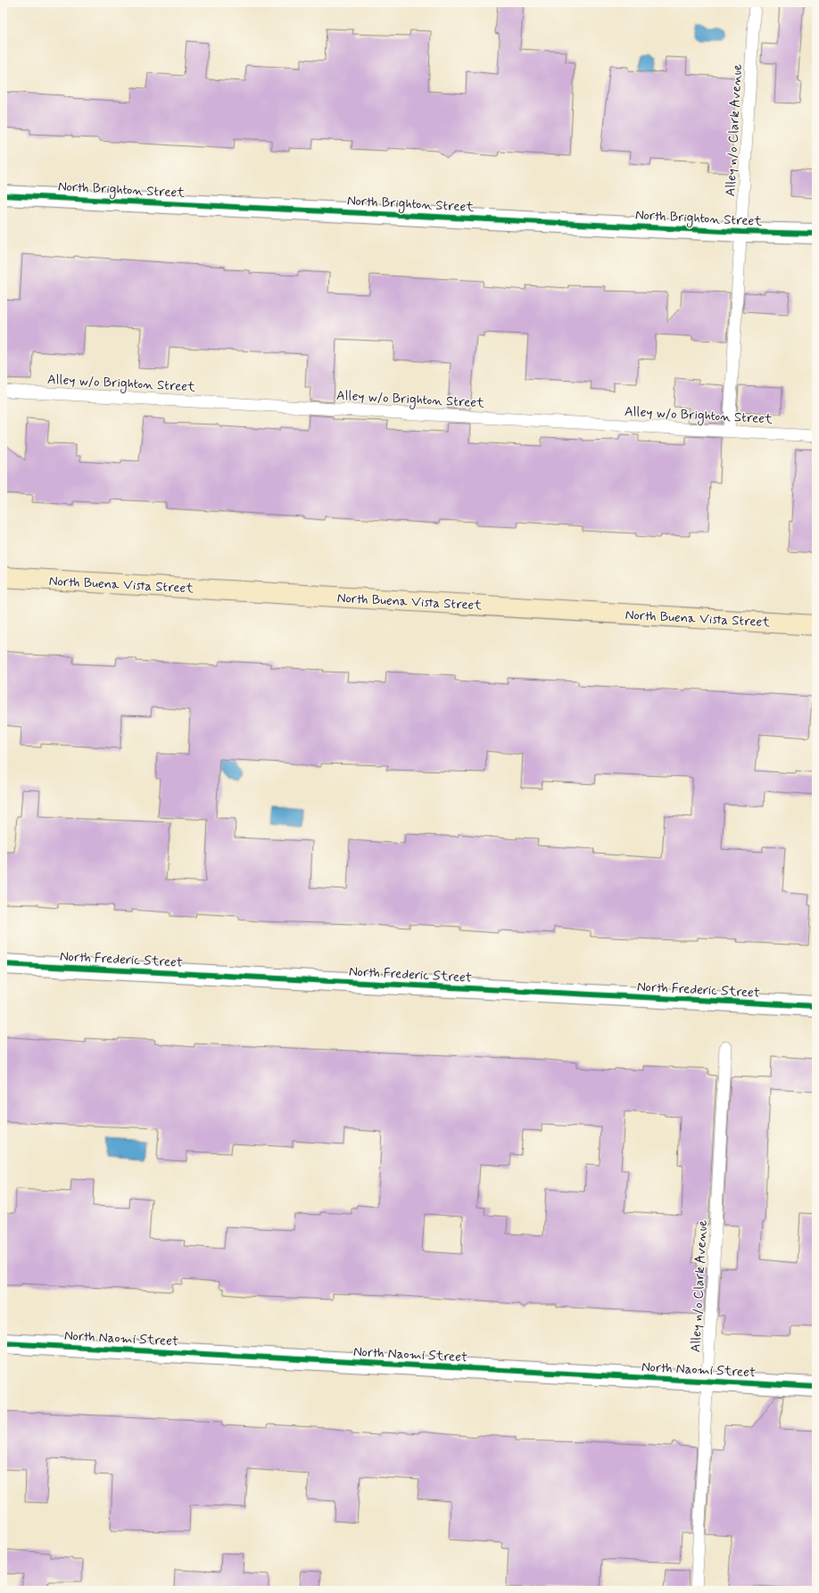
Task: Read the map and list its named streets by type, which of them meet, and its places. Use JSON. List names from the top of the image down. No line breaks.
{"streets":{"main road":["North Buena Vista Street"],"street":["North Brighton Street","North Frederic Street","North Naomi Street"],"lane":["Alley n/o Clark Avenue","Alley w/o Brighton Street"]},"crossings":[["Alley n/o Clark Avenue","North Brighton Street"],["Alley n/o Clark Avenue","Alley w/o Brighton Street"],["Alley n/o Clark Avenue","North Naomi Street"]]}
